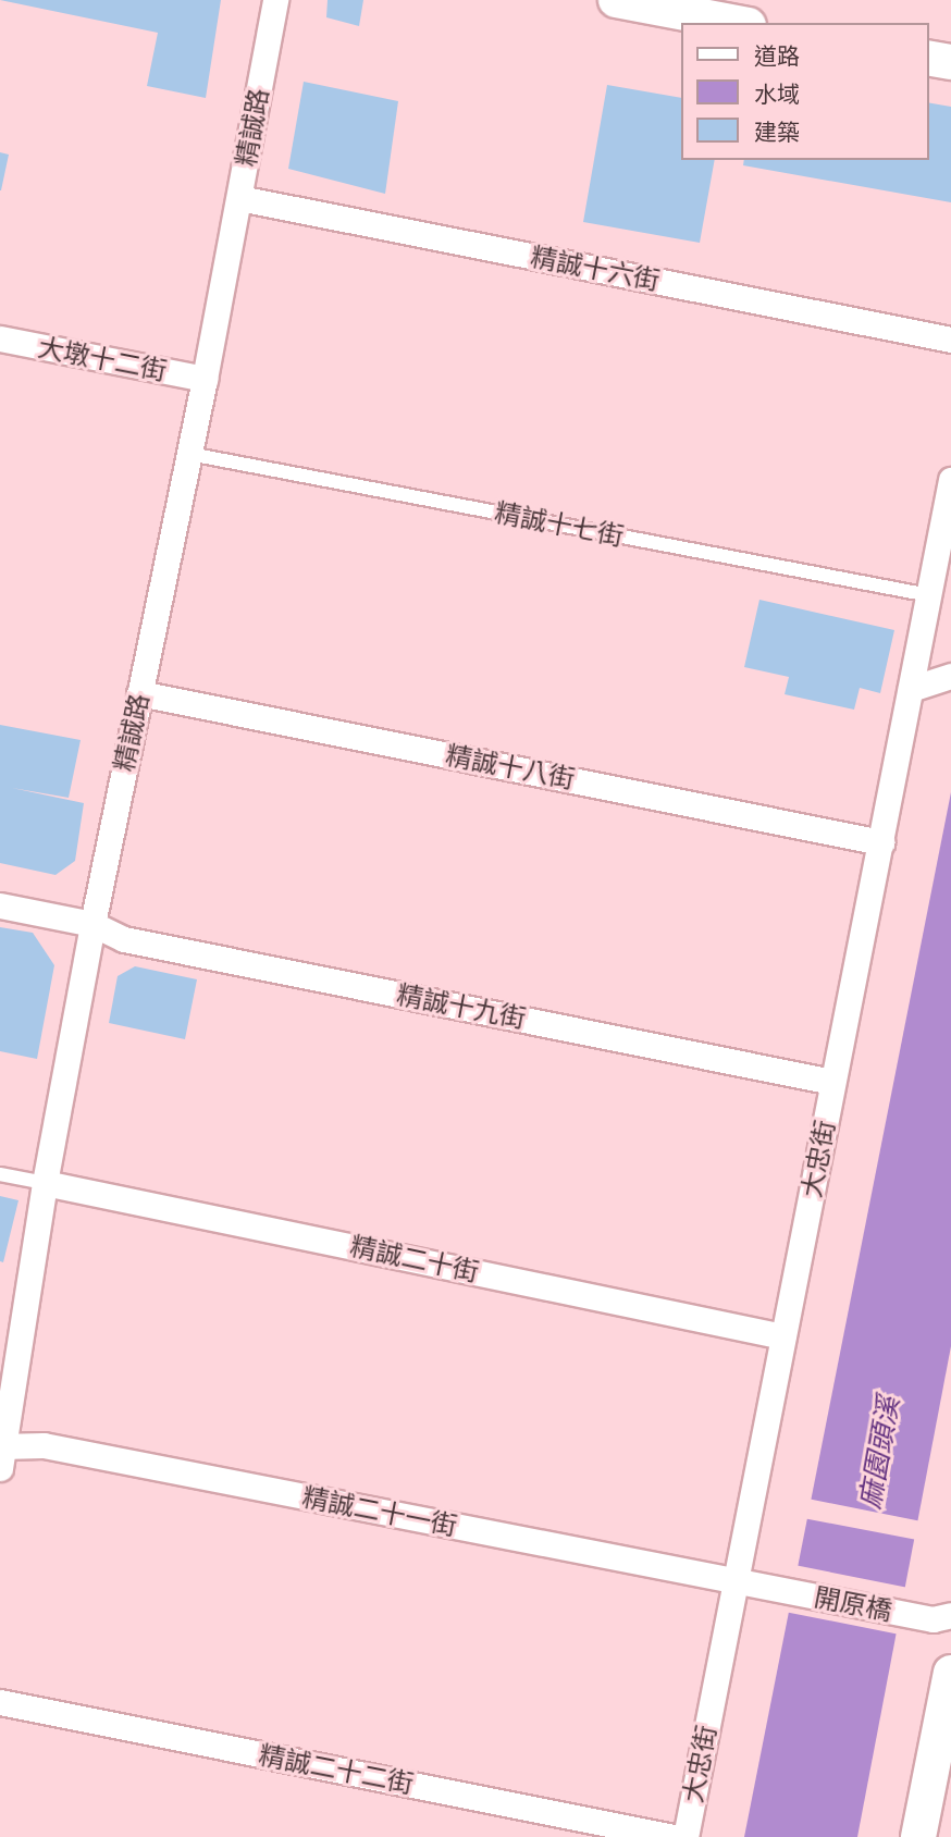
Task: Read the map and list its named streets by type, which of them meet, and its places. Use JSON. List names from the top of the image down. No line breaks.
{"streets":{"street":["精誠路","精誠十六街","大墩十二街","精誠十八街","精誠十九街","大忠街","精誠二十街","精誠二十一街","開原橋","精誠二十二街"],"lane":["精誠十七街"]},"crossings":[["精誠路","精誠十六街"],["精誠路","大墩十二街"],["精誠路","精誠十七街"],["精誠路","精誠十八街"],["精誠路","精誠十九街"],["精誠路","精誠二十街"],["精誠路","精誠二十一街"],["精誠十七街","大忠街"],["精誠十八街","大忠街"],["精誠十九街","大忠街"],["大忠街","精誠二十街"],["大忠街","精誠二十一街"],["大忠街","開原橋"],["精誠二十一街","開原橋"]],"water":["麻園頭溪"],"legend":["道路","水域","建築"]}
